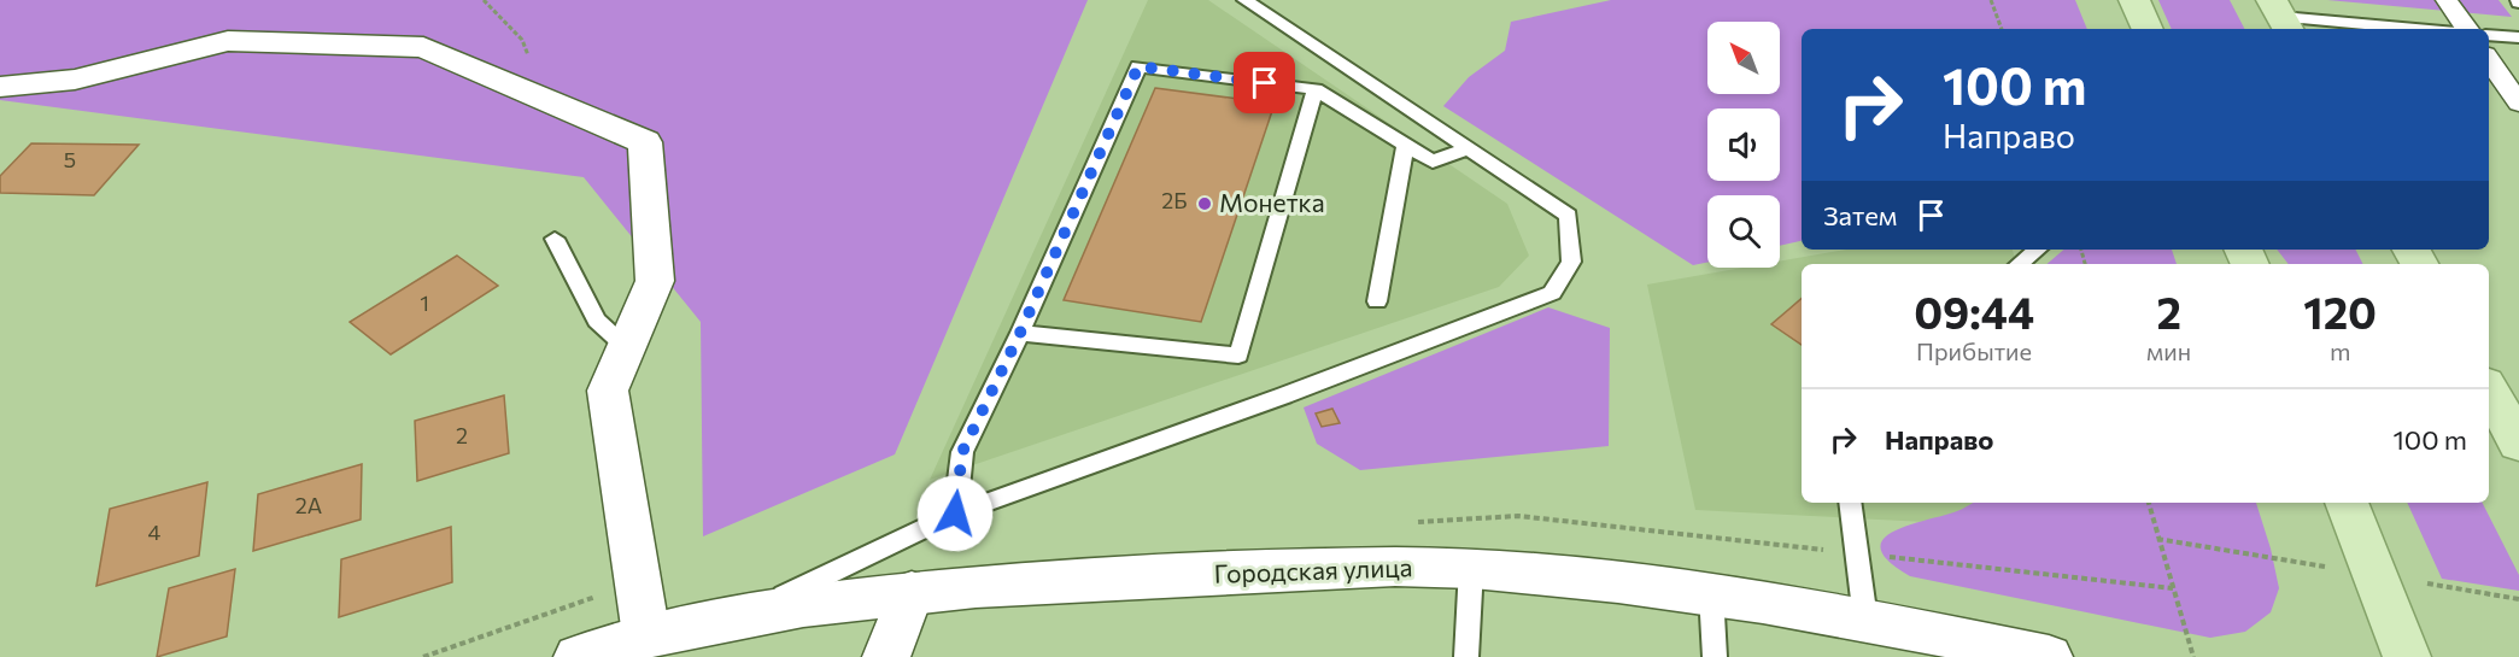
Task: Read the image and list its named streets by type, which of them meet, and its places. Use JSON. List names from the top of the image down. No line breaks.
{"streets":{"street":["Городская улица"]},"places":["Монетка"],"house_numbers":["5","2Б","1","2","2А","4"],"north":"top left","page":{"turn":["100 m","Направо"],"then":"Затем","eta":["09:44","Прибытие","2","мин","120","m"],"list":[{"name":"Направо","value":"100 m"}]}}
